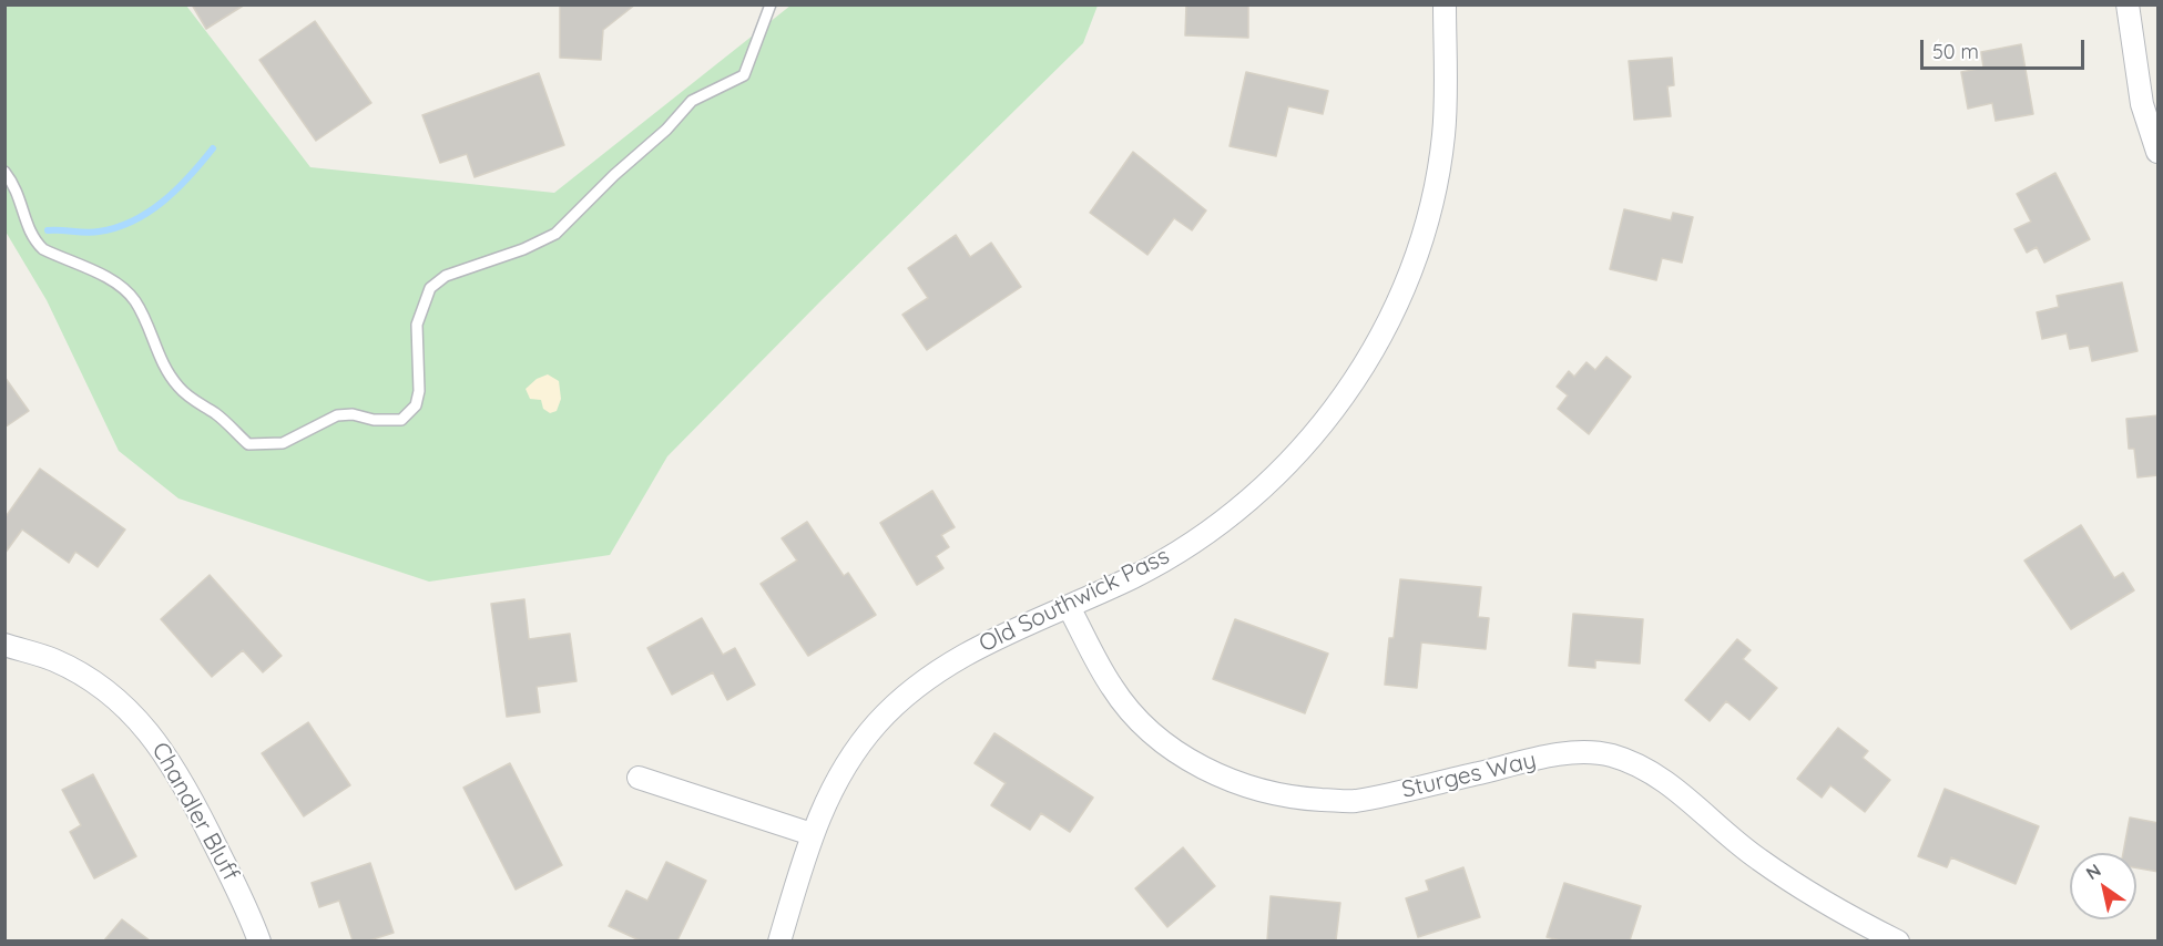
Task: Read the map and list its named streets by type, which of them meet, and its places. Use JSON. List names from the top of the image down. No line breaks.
{"streets":{"street":["Old Southwick Pass","Sturges Way","Chandler Bluff"]},"crossings":[["Old Southwick Pass","Sturges Way"]],"scale_bar":"50 m","north":"top left"}
